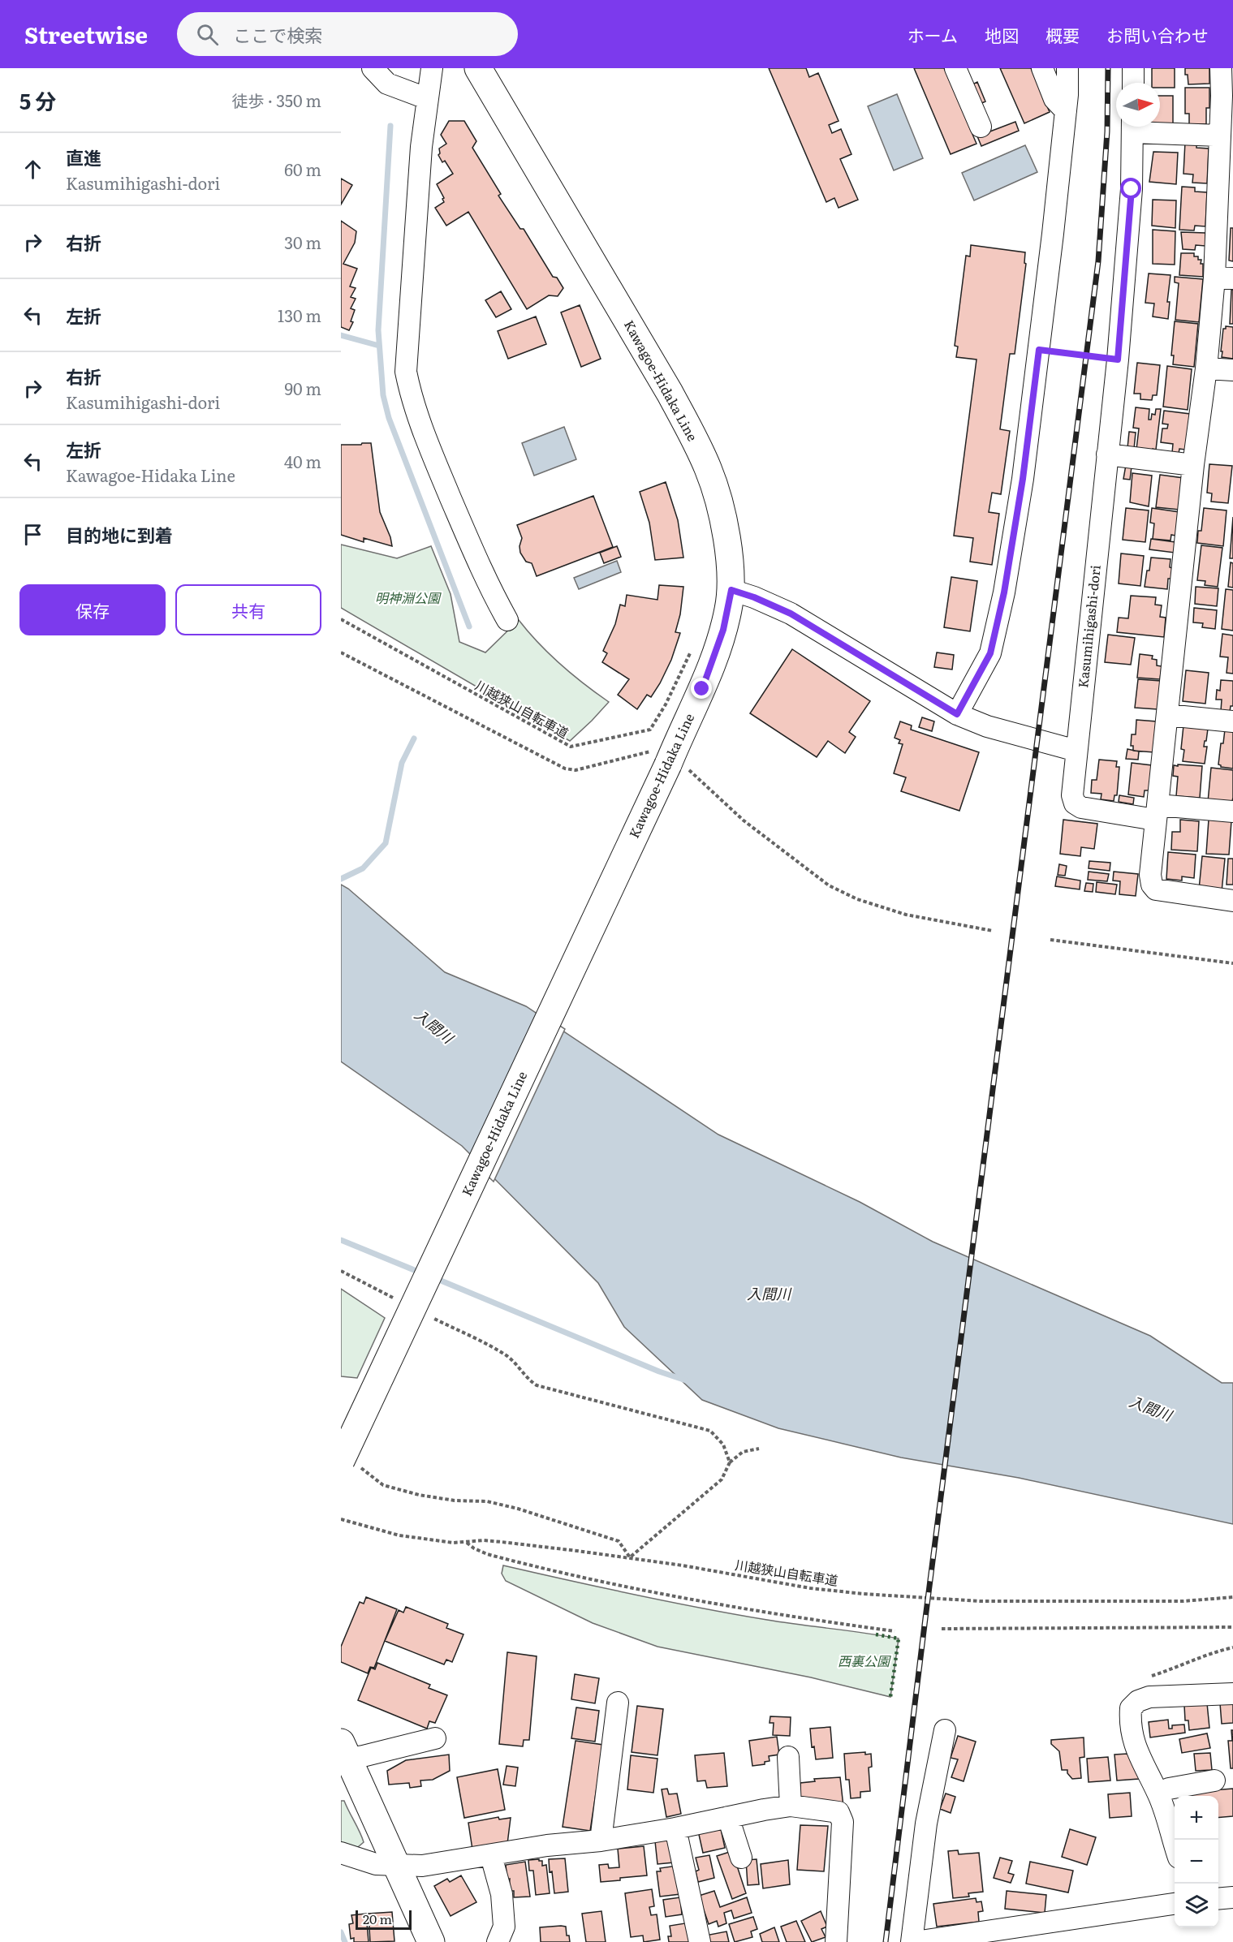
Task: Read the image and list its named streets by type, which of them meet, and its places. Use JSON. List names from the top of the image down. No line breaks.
{"streets":{"main road":["Kawagoe-Hidaka Line"],"street":["Kasumihigashi-dori"],"path":["川越狭山自転車道"]},"water":["入間川"],"parks":["明神淵公園","西裏公園"],"scale_bar":"20 m","north":"right","page":{"header":"Streetwise","search":"ここで検索","nav":["ホーム","地図","概要","お問い合わせ"],"heading":["5 分","徒歩 · 350 m"],"list":[["直進","Kasumihigashi-dori","60 m"],["右折","30 m"],["左折","130 m"],["右折","Kasumihigashi-dori","90 m"],["左折","Kawagoe-Hidaka Line","40 m"],"目的地に到着"],"buttons":["保存","共有"],"map_buttons":["+","−"],"scale":"20 m"}}
